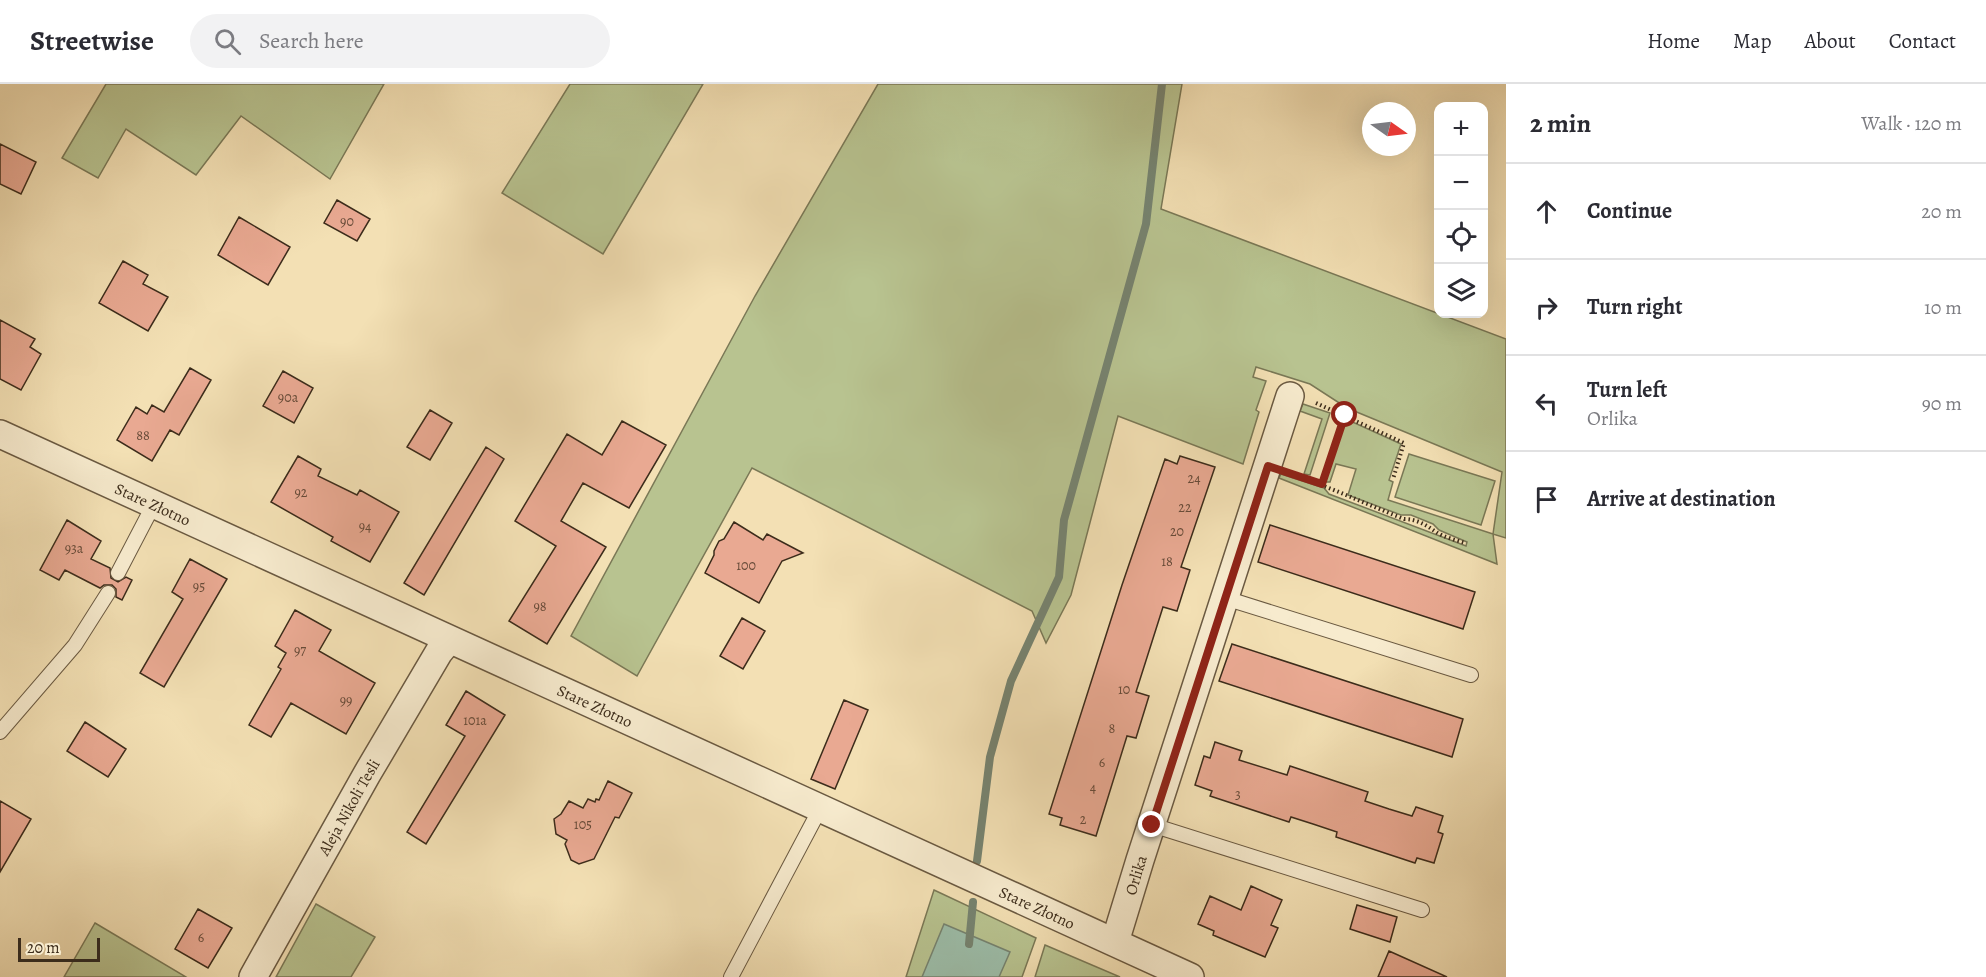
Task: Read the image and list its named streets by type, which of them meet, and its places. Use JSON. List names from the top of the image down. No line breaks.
{"streets":{"street":["Stare Złotno","Aleja Nikoli Tesli","Orlika"]},"crossings":[["Stare Złotno","Aleja Nikoli Tesli"],["Stare Złotno","Orlika"]],"house_numbers":["90","90a","88","24","92","22","94","20","93a","18","100","95","98","97","10","99","101a","8","6","4","3","2","105","6"],"scale_bar":"20 m","north":"right","page":{"header":"Streetwise","search":"Search here","nav":["Home","Map","About","Contact"],"heading":["2 min","Walk · 120 m"],"map_buttons":["+","−"],"list":[["Continue","20 m"],["Turn right","10 m"],["Turn left","Orlika","90 m"],"Arrive at destination"],"scale":"20 m"}}
